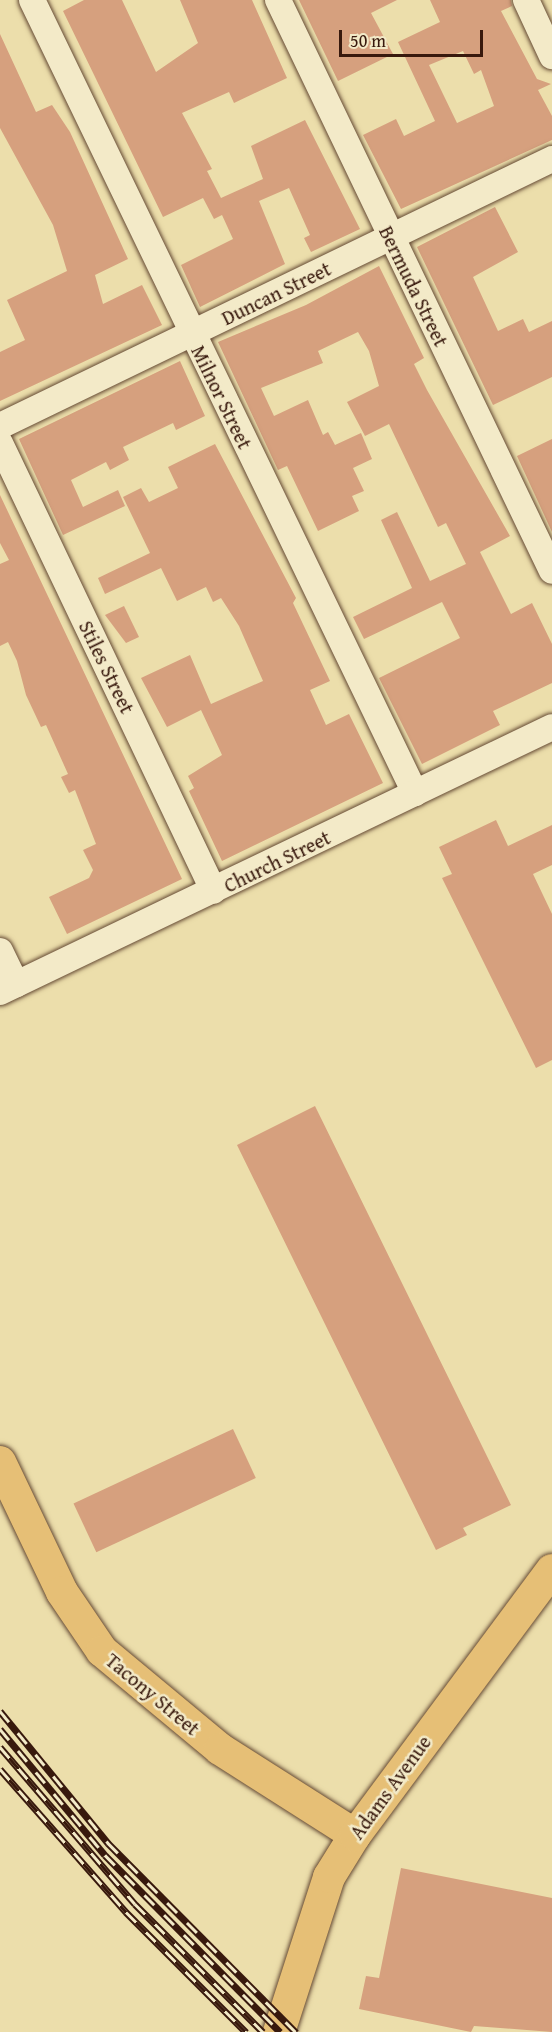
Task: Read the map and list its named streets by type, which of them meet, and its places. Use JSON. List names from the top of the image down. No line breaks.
{"streets":{"main road":["Tacony Street","Adams Avenue"],"street":["Bermuda Street","Duncan Street","Milnor Street","Stiles Street","Church Street"]},"crossings":[["Bermuda Street","Duncan Street"],["Duncan Street","Milnor Street"],["Milnor Street","Church Street"],["Stiles Street","Church Street"],["Tacony Street","Adams Avenue"]],"scale_bar":"50 m"}
